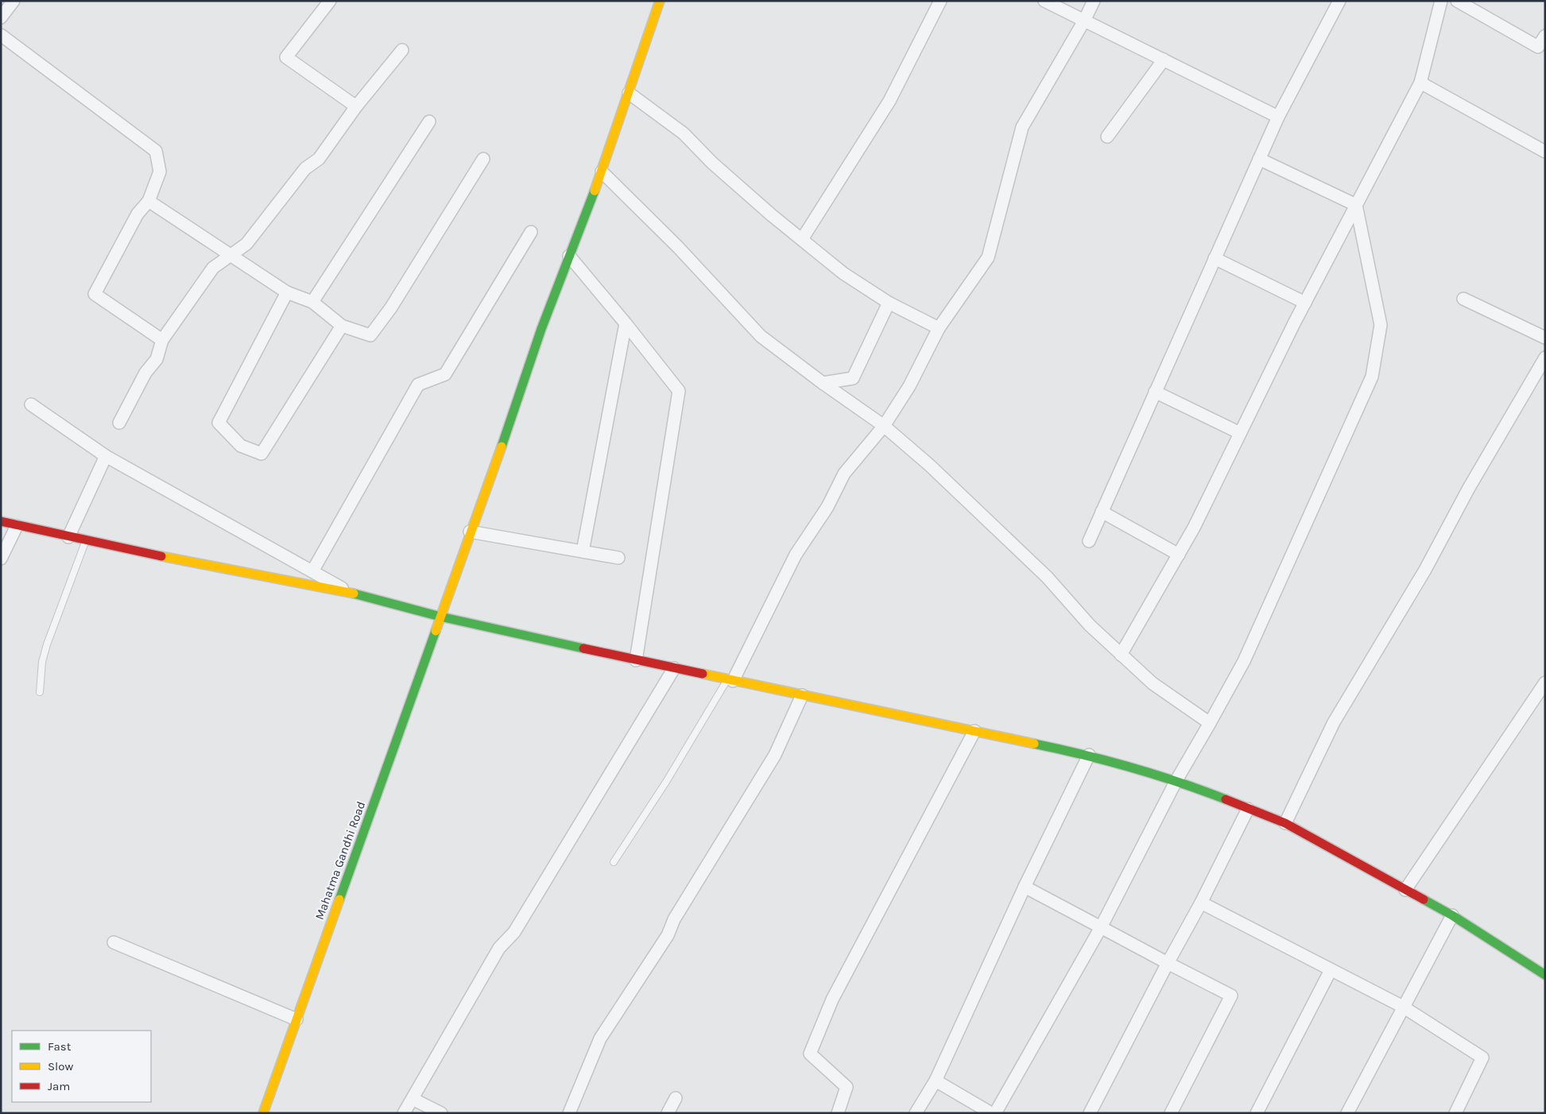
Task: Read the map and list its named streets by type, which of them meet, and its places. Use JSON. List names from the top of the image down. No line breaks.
{"streets":{"street":["Mahatma Gandhi Road"]},"legend":["Fast","Slow","Jam"]}
